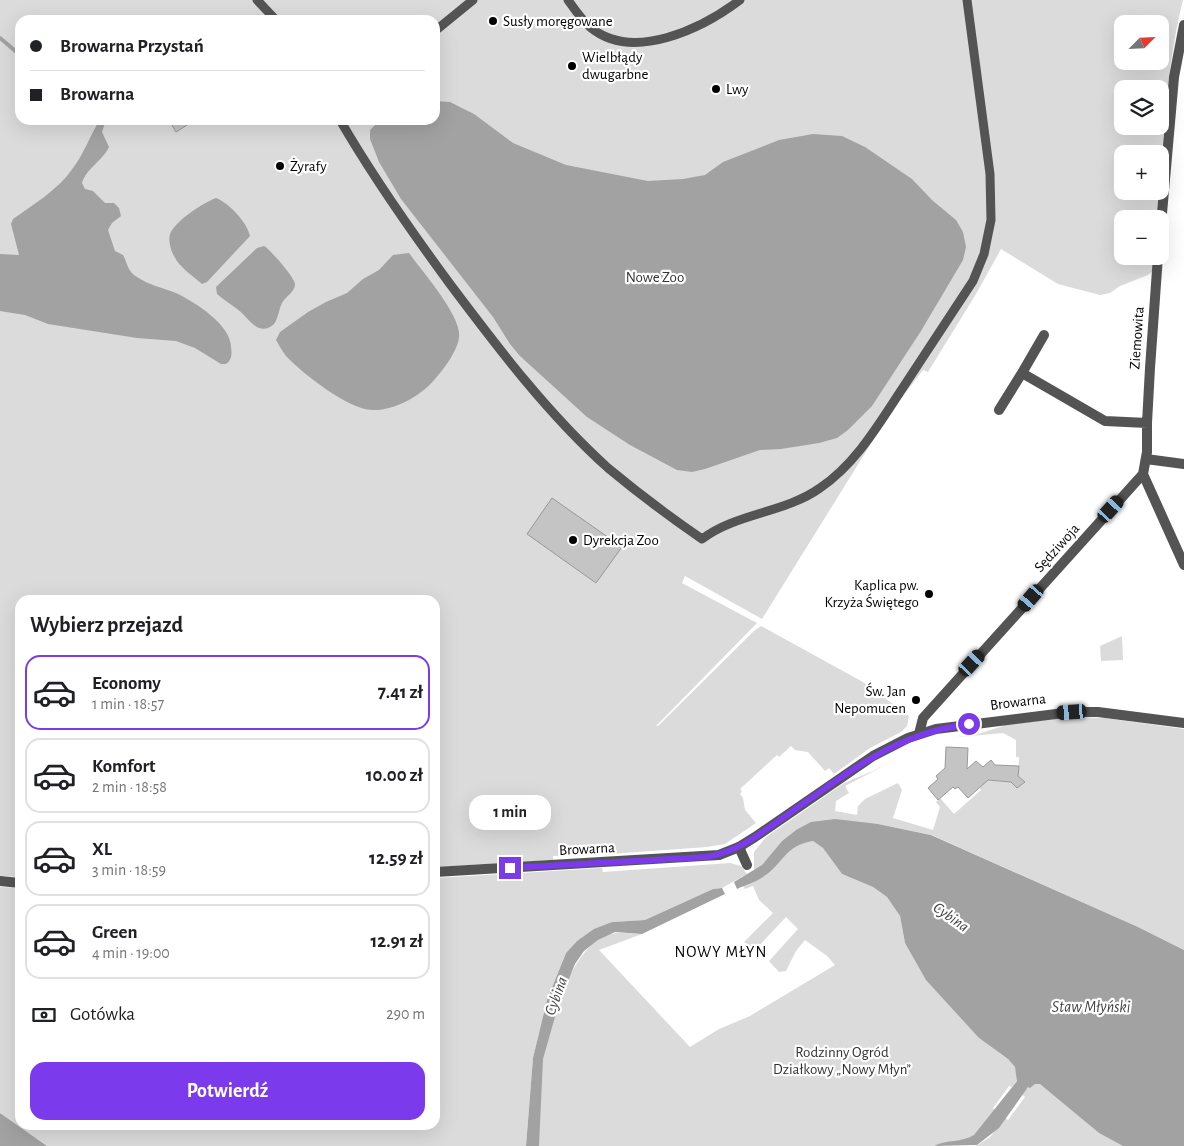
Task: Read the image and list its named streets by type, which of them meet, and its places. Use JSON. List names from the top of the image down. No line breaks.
{"streets":{"street":["Ziemowita","Sędziwoja","Browarna"]},"crossings":[["Ziemowita","Sędziwoja"],["Sędziwoja","Browarna"]],"districts":["NOWY MŁYN"],"water":["Cybina","Staw Młyński"],"parks":["Nowe Zoo","Rodzinny Ogród Działkowy „Nowy Młyn”"],"places":["Susły moręgowane","Wielbłądy dwugarbne","Lwy","Żyrafy","Dyrekcja Zoo","Kaplica pw. Krzyża Świętego","Św. Jan Nepomucen"],"north":"top right","page":{"map_buttons":["+","−"],"banner":["Browarna Przystań","Browarna"],"heading":"Wybierz przejazd","list":[{"name":"Economy","note":"1 min · 18:57","value":"7.41 zł"},{"name":"Komfort","note":"2 min · 18:58","value":"10.00 zł"},{"name":"XL","note":"3 min · 18:59","value":"12.59 zł"},{"name":"Green","note":"4 min · 19:00","value":"12.91 zł"}],"bubble":"1 min","pay":["Gotówka","290 m"],"buttons":"Potwierdź"}}
